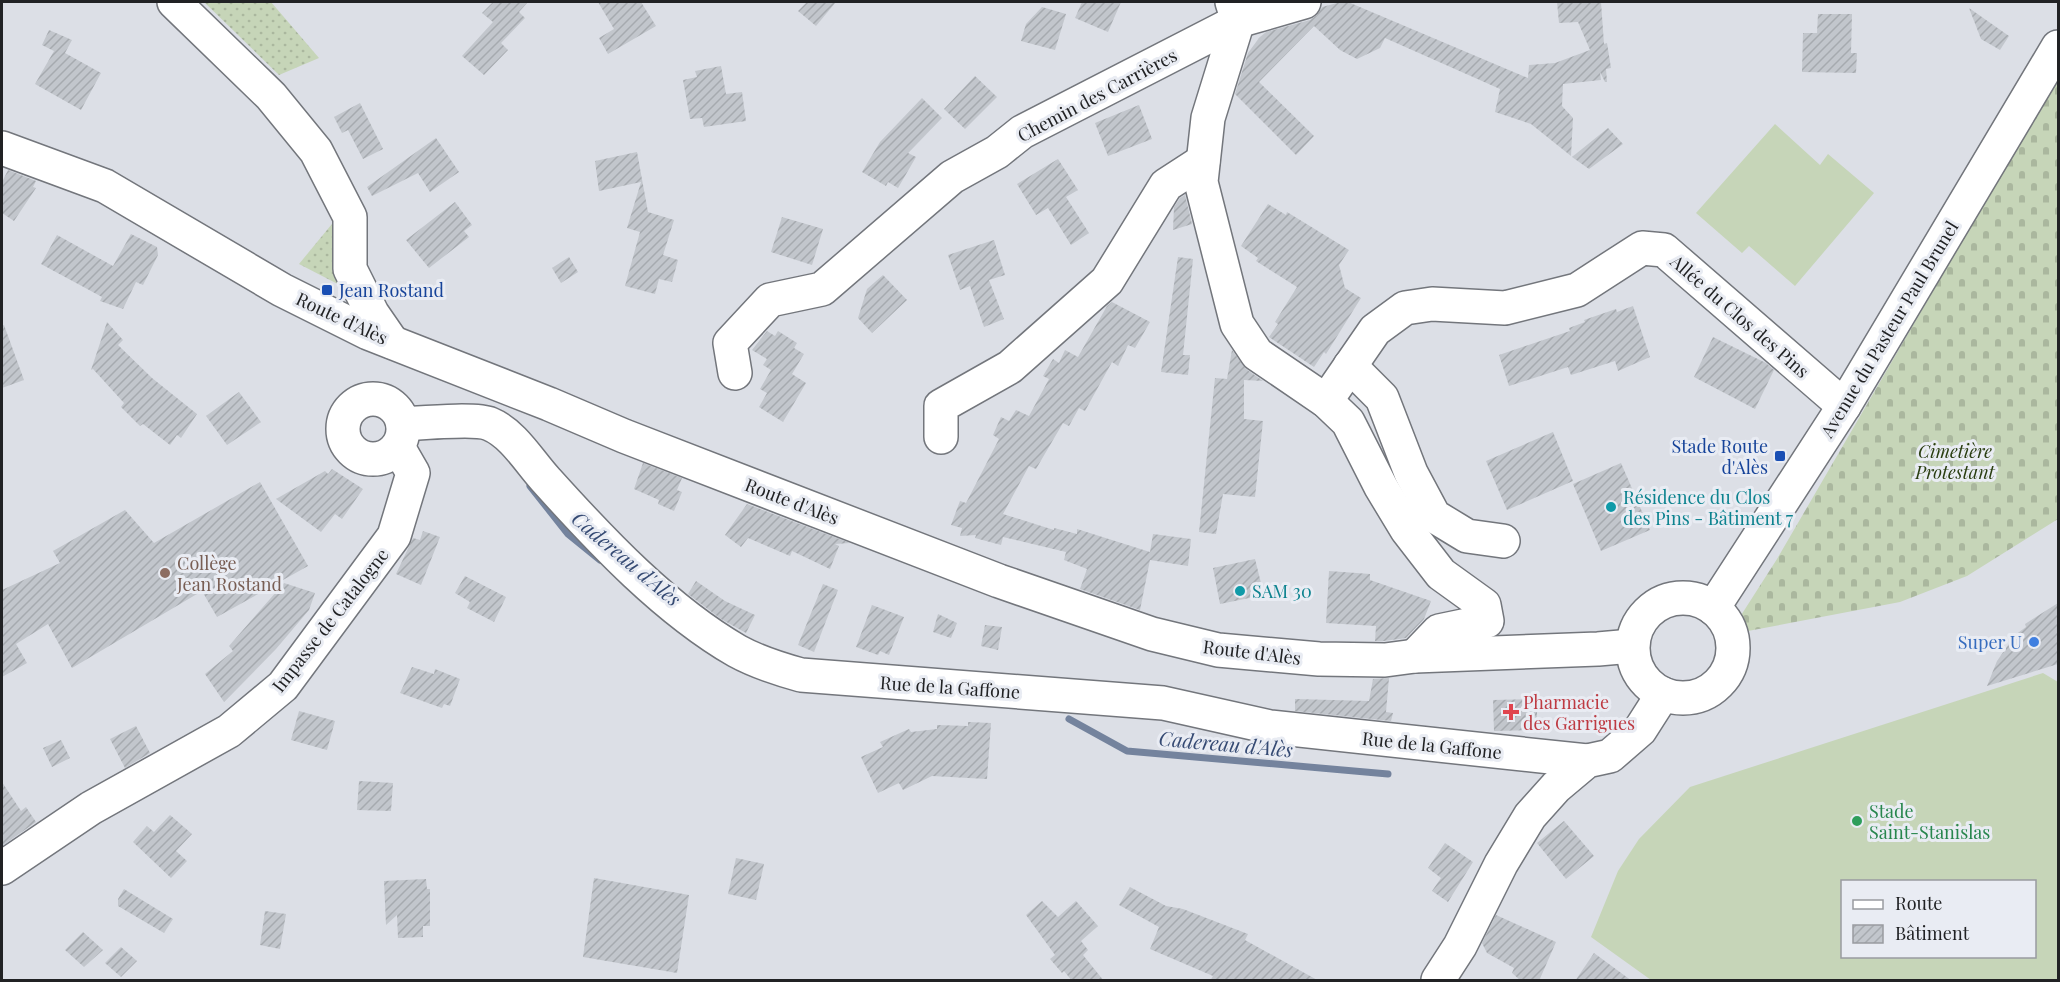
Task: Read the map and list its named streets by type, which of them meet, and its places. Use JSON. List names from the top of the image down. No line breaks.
{"streets":{"street":["Chemin des Carrières","Allée du Clos des Pins","Route d'Alès","Avenue du Pasteur Paul Brunel","Impasse de Catalogne","Rue de la Gaffone"]},"crossings":[["Allée du Clos des Pins","Avenue du Pasteur Paul Brunel"],["Route d'Alès","Avenue du Pasteur Paul Brunel"],["Impasse de Catalogne","Rue de la Gaffone"]],"water":["Cadereau d'Alès"],"parks":["Cimetière Protestant"],"places":{"transit":["Jean Rostand","Stade Route d'Alès"],"other":["Résidence du Clos des Pins - Bâtiment 7","Collège Jean Rostand","SAM 30","Super U","Stade Saint-Stanislas"],"health":["Pharmacie des Garrigues"]},"legend":["Route","Bâtiment"]}
